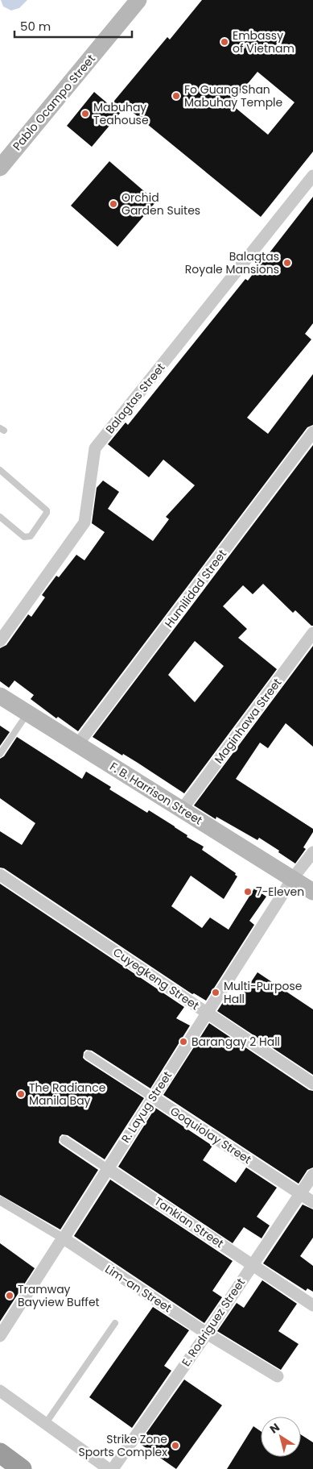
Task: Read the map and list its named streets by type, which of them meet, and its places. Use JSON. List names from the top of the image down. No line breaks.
{"streets":{"main road":["Pablo Ocampo Street","F. B. Harrison Street"],"street":["Balagtas Street","Humilidad Street","Maginhawa Street","Cuyegkeng Street","R. Layug Street","Goquiolay Street","Tankian Street","Lim-an Street","E. Rodriguez Street"]},"crossings":[["Humilidad Street","F. B. Harrison Street"],["Maginhawa Street","F. B. Harrison Street"],["F. B. Harrison Street","R. Layug Street"],["Cuyegkeng Street","R. Layug Street"],["R. Layug Street","Goquiolay Street"],["R. Layug Street","Tankian Street"],["R. Layug Street","Lim-an Street"],["Goquiolay Street","E. Rodriguez Street"],["Tankian Street","E. Rodriguez Street"],["Lim-an Street","E. Rodriguez Street"]],"places":["Embassy of Vietnam","Fo Guang Shan Mabuhay Temple","Mabuhay Teahouse","Orchid Garden Suites","Balagtas Royale Mansions","7-Eleven","Multi-Purpose Hall","Barangay 2 Hall","The Radiance Manila Bay","Tramway Bayview Buffet","Strike Zone Sports Complex"],"scale_bar":"50 m","north":"top left"}
